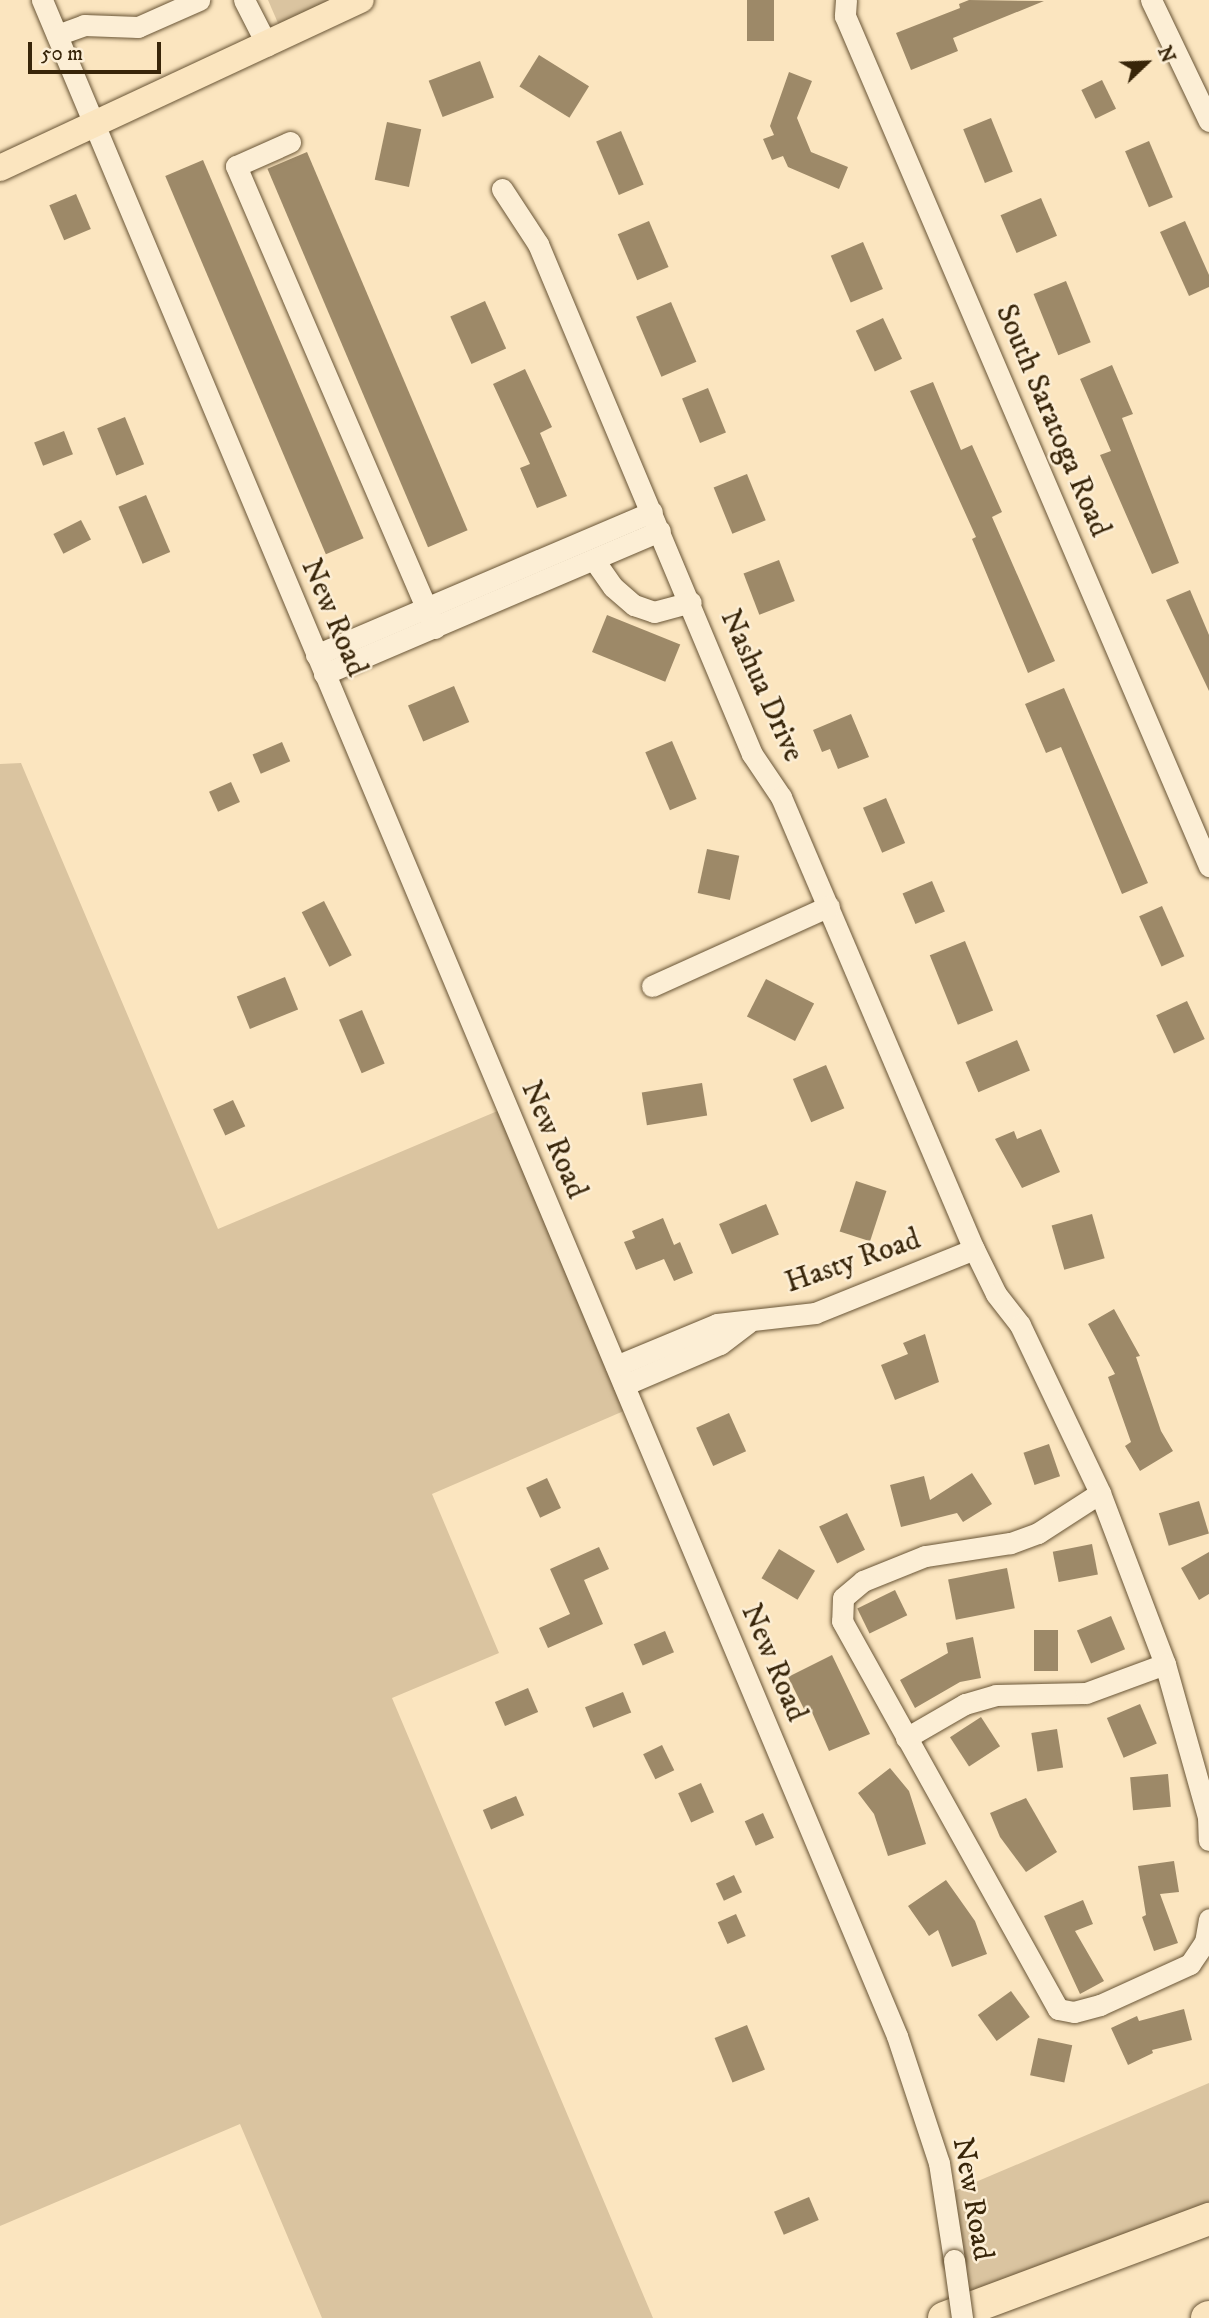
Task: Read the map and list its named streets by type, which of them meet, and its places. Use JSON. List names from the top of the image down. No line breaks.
{"streets":{"street":["South Saratoga Road","New Road","Nashua Drive","Hasty Road"]},"crossings":[["New Road","Hasty Road"],["Nashua Drive","Hasty Road"]],"scale_bar":"50 m","north":"top right"}
